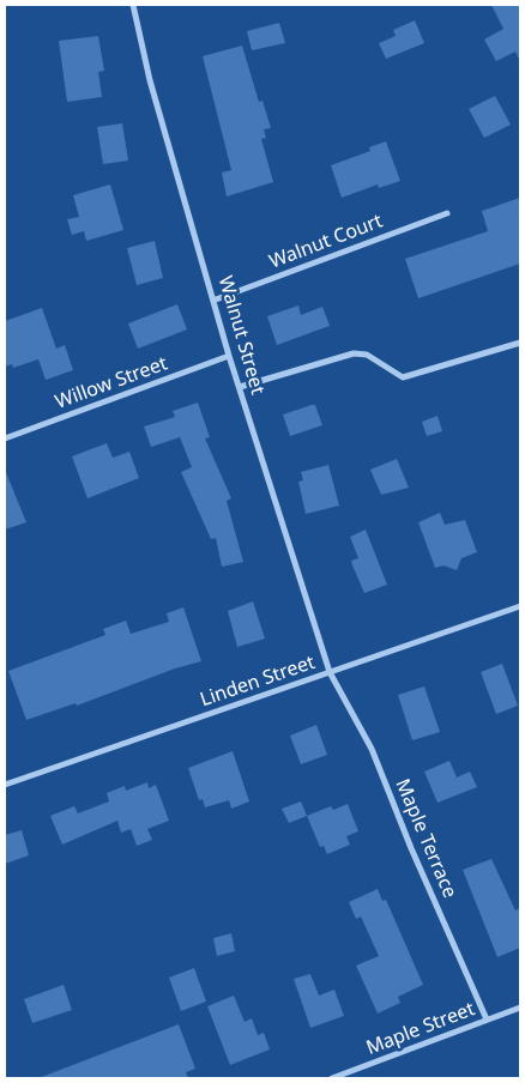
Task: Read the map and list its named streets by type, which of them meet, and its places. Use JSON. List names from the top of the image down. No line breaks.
{"streets":{"street":["Walnut Court","Walnut Street","Willow Street","Linden Street","Maple Terrace","Maple Street"]},"crossings":[["Walnut Court","Walnut Street"],["Walnut Street","Willow Street"],["Walnut Street","Linden Street"],["Walnut Street","Maple Terrace"],["Linden Street","Maple Terrace"],["Maple Terrace","Maple Street"]]}
